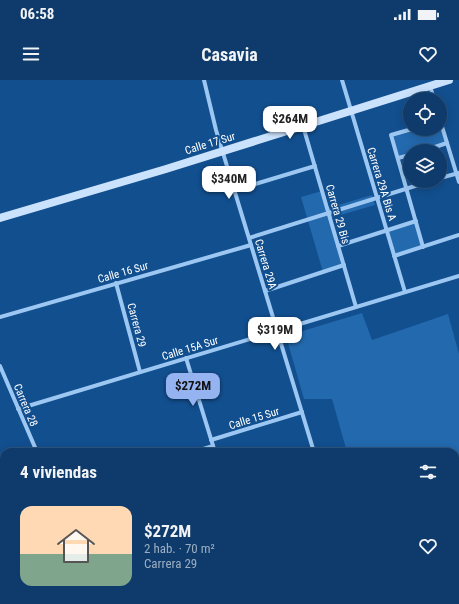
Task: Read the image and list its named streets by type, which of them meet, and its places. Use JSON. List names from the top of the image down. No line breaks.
{"streets":{"street":["Calle 17 Sur","Carrera 29A Bis A","Carrera 29 Bis","Carrera 29A","Calle 16 Sur","Carrera 29","Calle 15A Sur","Carrera 28","Calle 15 Sur"]},"crossings":[["Calle 17 Sur","Carrera 29A Bis A"],["Calle 17 Sur","Carrera 29 Bis"],["Calle 17 Sur","Carrera 29A"],["Carrera 29A Bis A","Calle 15A Sur"],["Carrera 29 Bis","Calle 15A Sur"],["Carrera 29A","Calle 16 Sur"],["Carrera 29A","Calle 15A Sur"],["Carrera 29A","Calle 15 Sur"],["Calle 16 Sur","Carrera 29"],["Carrera 29","Calle 15A Sur"],["Calle 15A Sur","Carrera 28"]],"page":{"status":"06:58","header":"Casavia","price":["$264M","$340M","$319M","$272M"],"heading":"4 viviendas","list":[{"name":"$272M","note":"2 hab. · 70 m² · Carrera 29"}]}}
